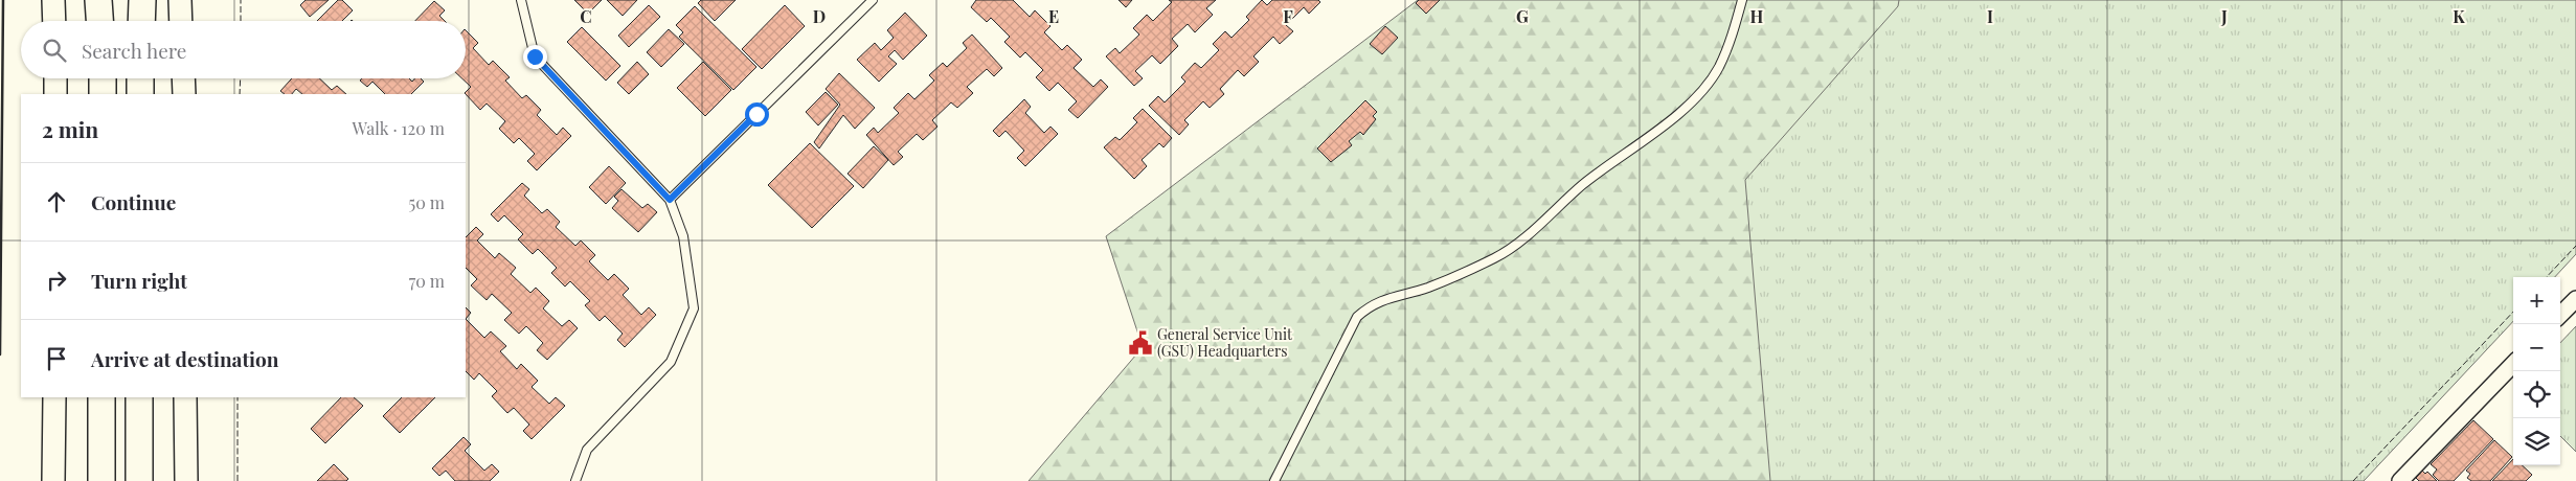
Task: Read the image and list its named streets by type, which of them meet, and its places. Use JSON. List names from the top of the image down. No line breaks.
{"places":{"public building":["General Service Unit (GSU) Headquarters"]},"page":{"search":"Search here","heading":["2 min","Walk · 120 m"],"list":[["Continue","50 m"],["Turn right","70 m"],"Arrive at destination"],"map_buttons":["+","−"]},"grid":{"columns":["C","D","E","F","G","H","I","J","K"]}}
